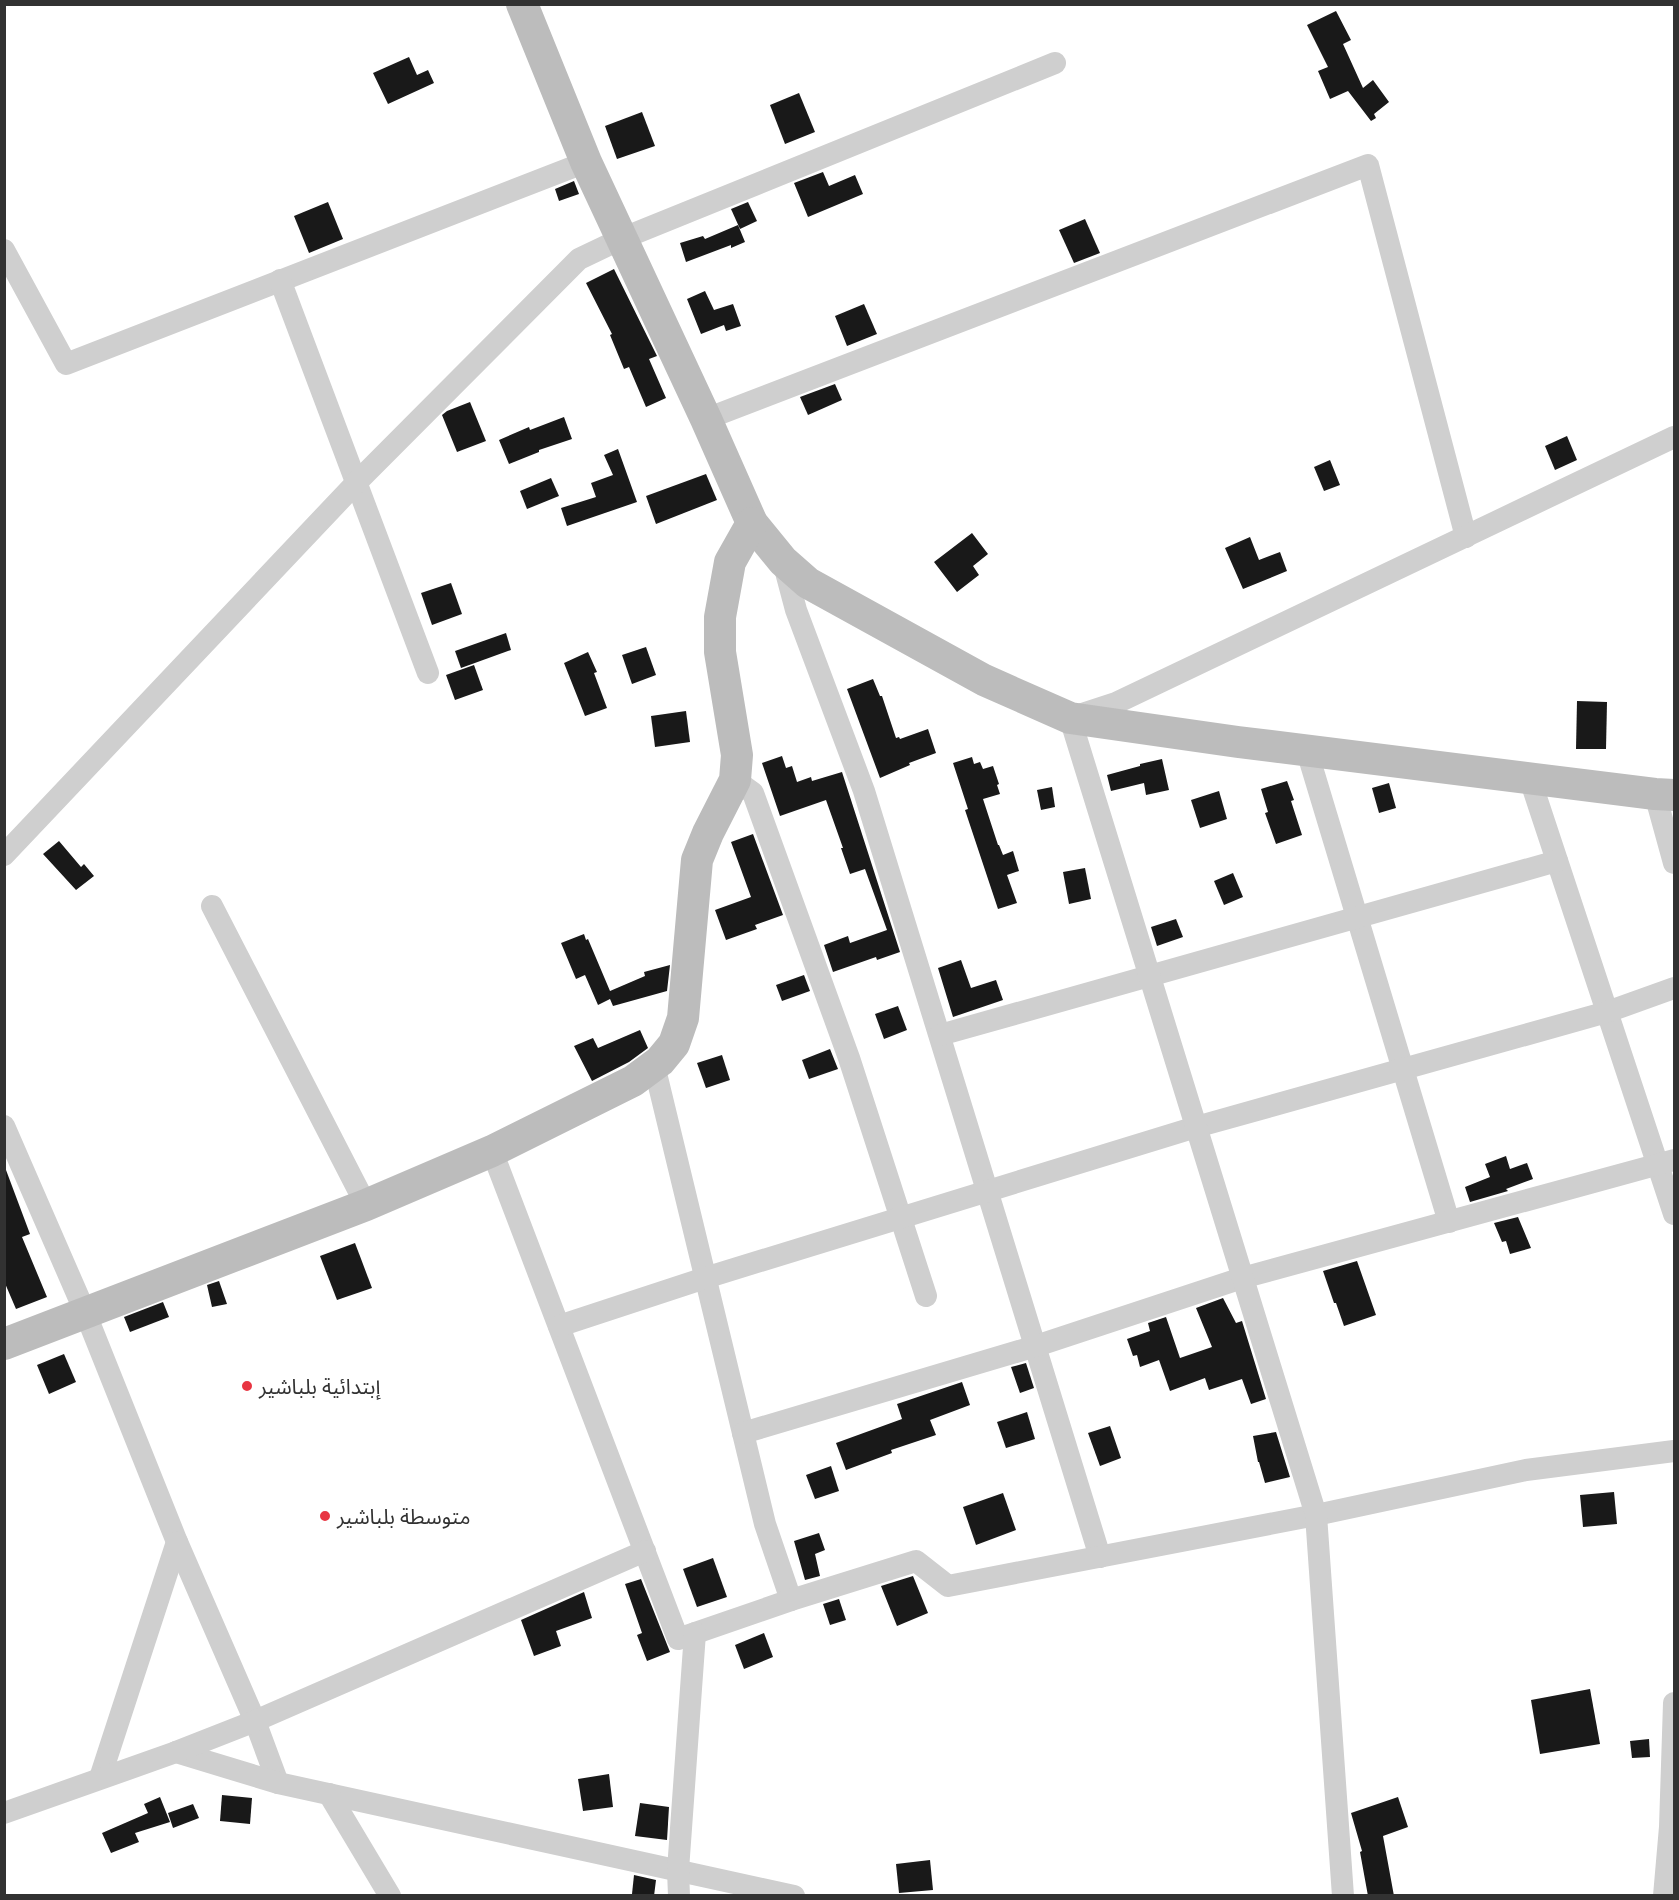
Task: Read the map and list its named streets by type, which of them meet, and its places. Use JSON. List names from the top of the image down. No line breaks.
{"places":["إبتدائية بلباشير","متوسطة بلباشير"]}
